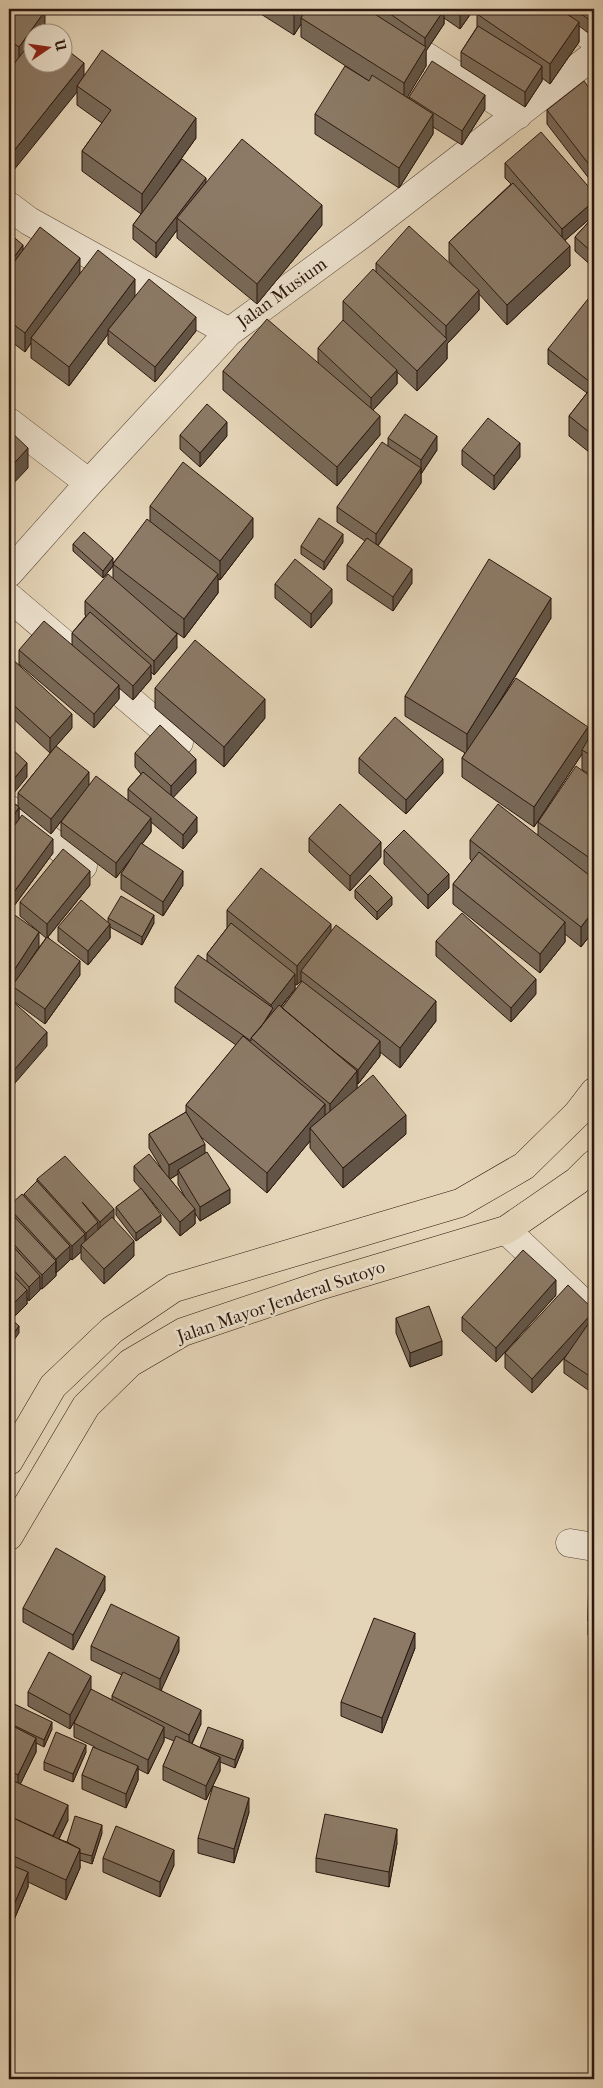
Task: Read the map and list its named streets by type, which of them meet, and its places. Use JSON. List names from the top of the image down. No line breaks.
{"streets":{"main road":["Jalan Mayor Jenderal Sutoyo"],"street":["Jalan Musium"]},"north":"right"}
